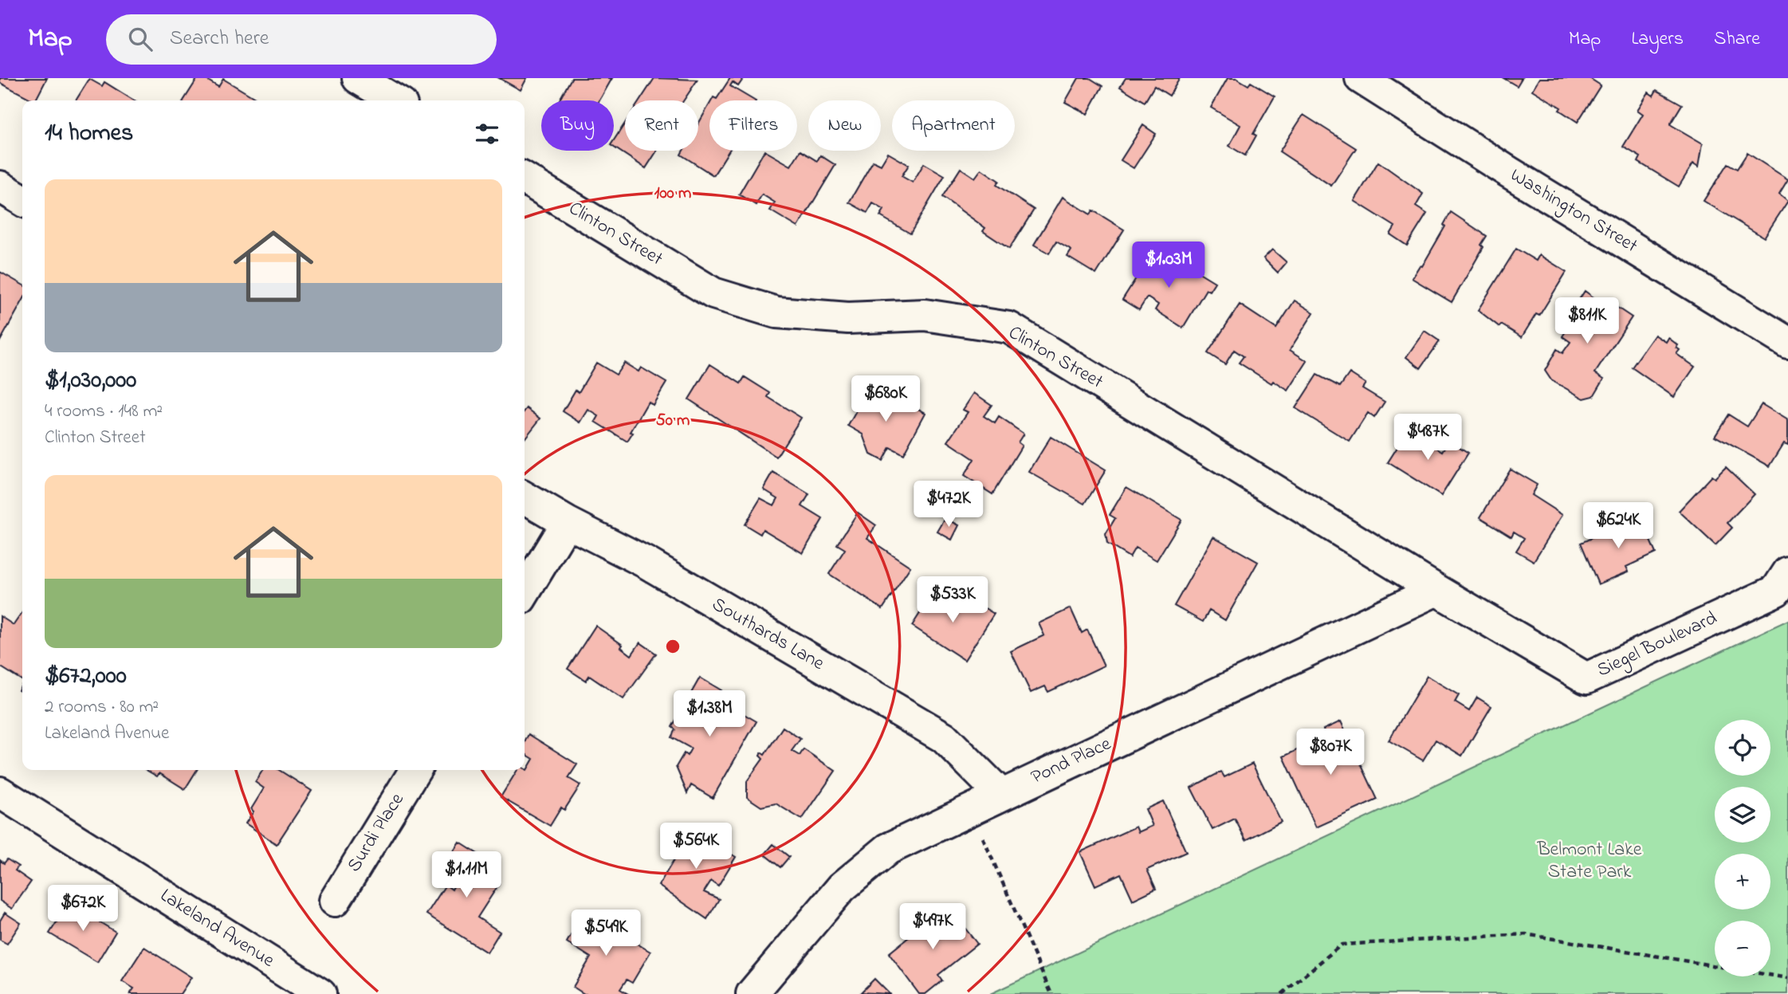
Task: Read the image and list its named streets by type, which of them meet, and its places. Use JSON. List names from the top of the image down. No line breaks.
{"streets":{"street":["Washington Street","Clinton Street","Southards Lane","Siegel Boulevard","Pond Place","Surdi Place","Lakeland Avenue"]},"crossings":[["Clinton Street","Siegel Boulevard"],["Clinton Street","Pond Place"],["Southards Lane","Pond Place"],["Siegel Boulevard","Pond Place"]],"parks":["Belmont Lake State Park"],"page":{"header":"Map","search":"Search here","nav":["Map","Layers","Share"],"chip":["Buy","Rent","Filters","New","Apartment"],"heading":"14 homes","list":[{"name":"$1,030,000","note":"4 rooms · 148 m² · Clinton Street"},{"name":"$672,000","note":"2 rooms · 80 m² · Lakeland Avenue"}],"price":["$1.03M","$811K","$680K","$487K","$472K","$624K","$533K","$1.38M","$807K","$564K","$1.11M","$672K","$497K","$549K"],"map_buttons":["+","−"]},"rings":["100 m","50 m"]}
